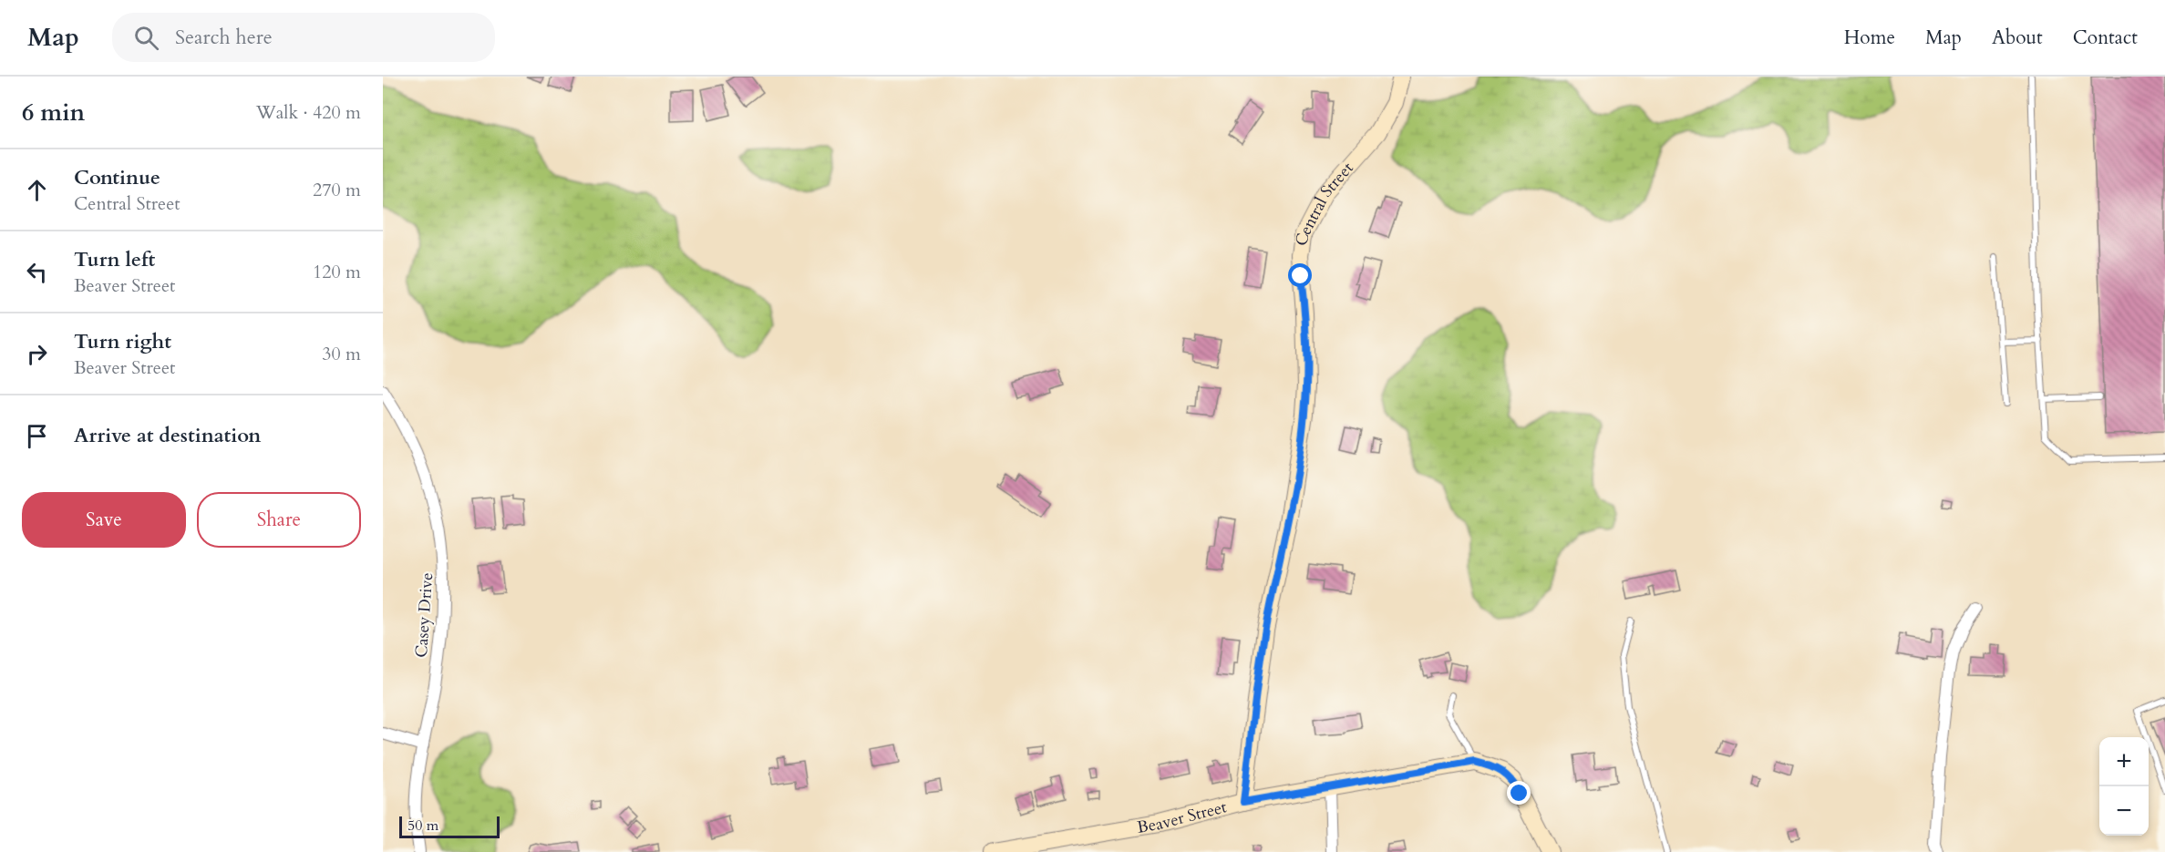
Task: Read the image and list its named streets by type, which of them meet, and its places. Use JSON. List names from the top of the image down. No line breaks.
{"streets":{"street":["Central Street","Casey Drive","Beaver Street"]},"crossings":[["Central Street","Beaver Street"]],"scale_bar":"50 m","page":{"header":"Map","search":"Search here","nav":["Home","Map","About","Contact"],"heading":["6 min","Walk · 420 m"],"list":[["Continue","Central Street","270 m"],["Turn left","Beaver Street","120 m"],["Turn right","Beaver Street","30 m"],"Arrive at destination"],"buttons":["Save","Share"],"map_buttons":["+","−"],"scale":"50 m"}}
